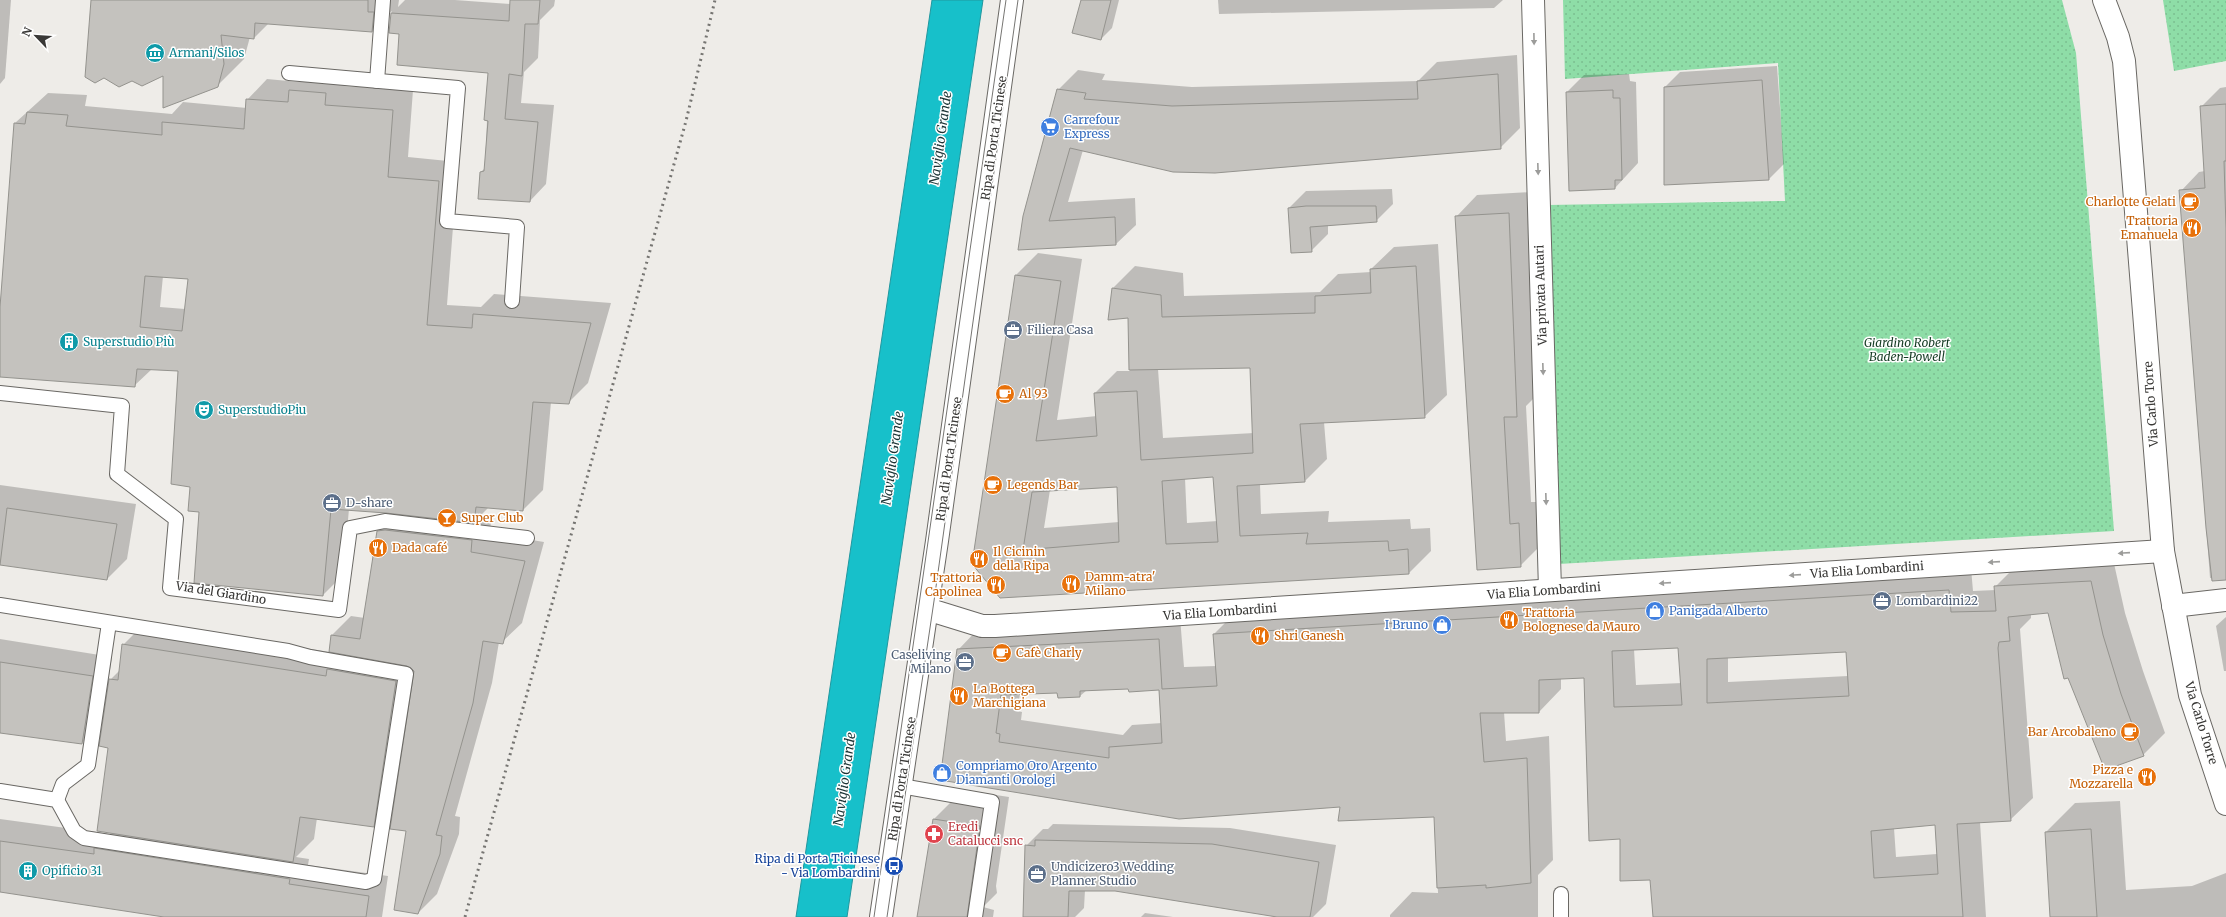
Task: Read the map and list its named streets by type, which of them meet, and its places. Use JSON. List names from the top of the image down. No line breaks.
{"streets":{"street":["Ripa di Porta Ticinese","Via privata Autari","Via Carlo Torre","Via Elia Lombardini"],"lane":["Via del Giardino"]},"crossings":[["Ripa di Porta Ticinese","Via Elia Lombardini"],["Via privata Autari","Via Elia Lombardini"],["Via Carlo Torre","Via Elia Lombardini"]],"one_way":["Via privata Autari","Via Elia Lombardini"],"water":["Naviglio Grande"],"parks":["Giardino Robert Baden-Powell"],"places":{"museum":["Armani/Silos"],"supermarket":["Carrefour Express"],"cafe":["Charlotte Gelati","Al 93","Legends Bar","Cafè Charly","Bar Arcobaleno"],"restaurant":["Trattoria Emanuela","Dada café","Il Cicinin della Ripa","Damm-atra' Milano","Trattoria Capolinea","Trattoria Bolognese da Mauro","Shri Ganesh","La Bottega Marchigiana","Pizza e Mozzarella"],"office":["Filiera Casa","D-share","Lombardini22","Caseliving Milano","Undicizero3 Wedding Planner Studio"],"building":["Superstudio Più","Opificio 31"],"theatre":["SuperstudioPiu"],"bar":["Super Club"],"shop":["Panigada Alberto","I Bruno","Compriamo Oro Argento Diamanti Orologi"],"pharmacy":["Eredi Catalucci snc"],"bus stop":["Ripa di Porta Ticinese - Via Lombardini"]},"north":"top left"}
